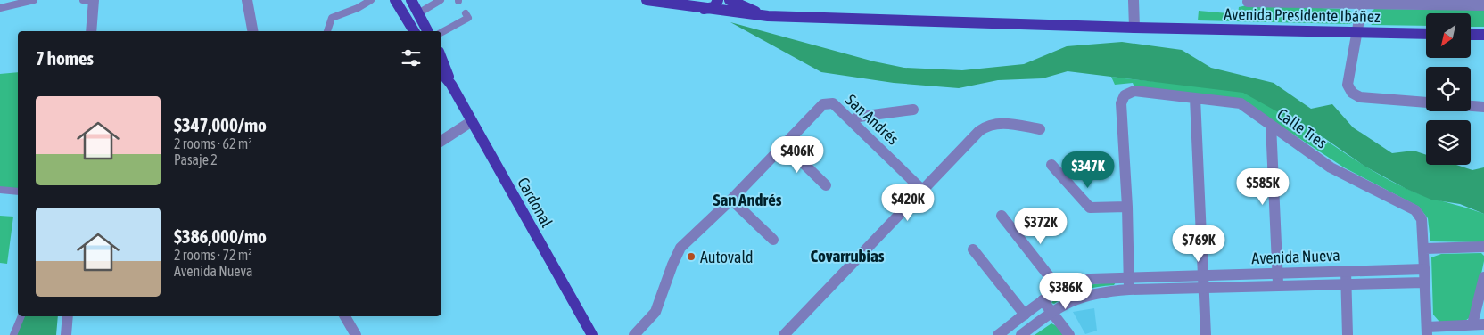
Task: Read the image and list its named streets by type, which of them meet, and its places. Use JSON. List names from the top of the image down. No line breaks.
{"streets":{"main road":["Avenida Presidente Ibáñez","Cardonal"],"street":["San Andrés","Calle Tres","Avenida Nueva"]},"districts":["San Andrés","Covarrubias"],"places":["Autovald"],"north":"bottom left","page":{"heading":"7 homes","list":[{"name":"$347,000/mo","note":"2 rooms · 62 m² · Pasaje 2"},{"name":"$386,000/mo","note":"2 rooms · 72 m² · Avenida Nueva"}],"price":["$406K","$347K","$585K","$420K","$372K","$769K","$386K"]}}
